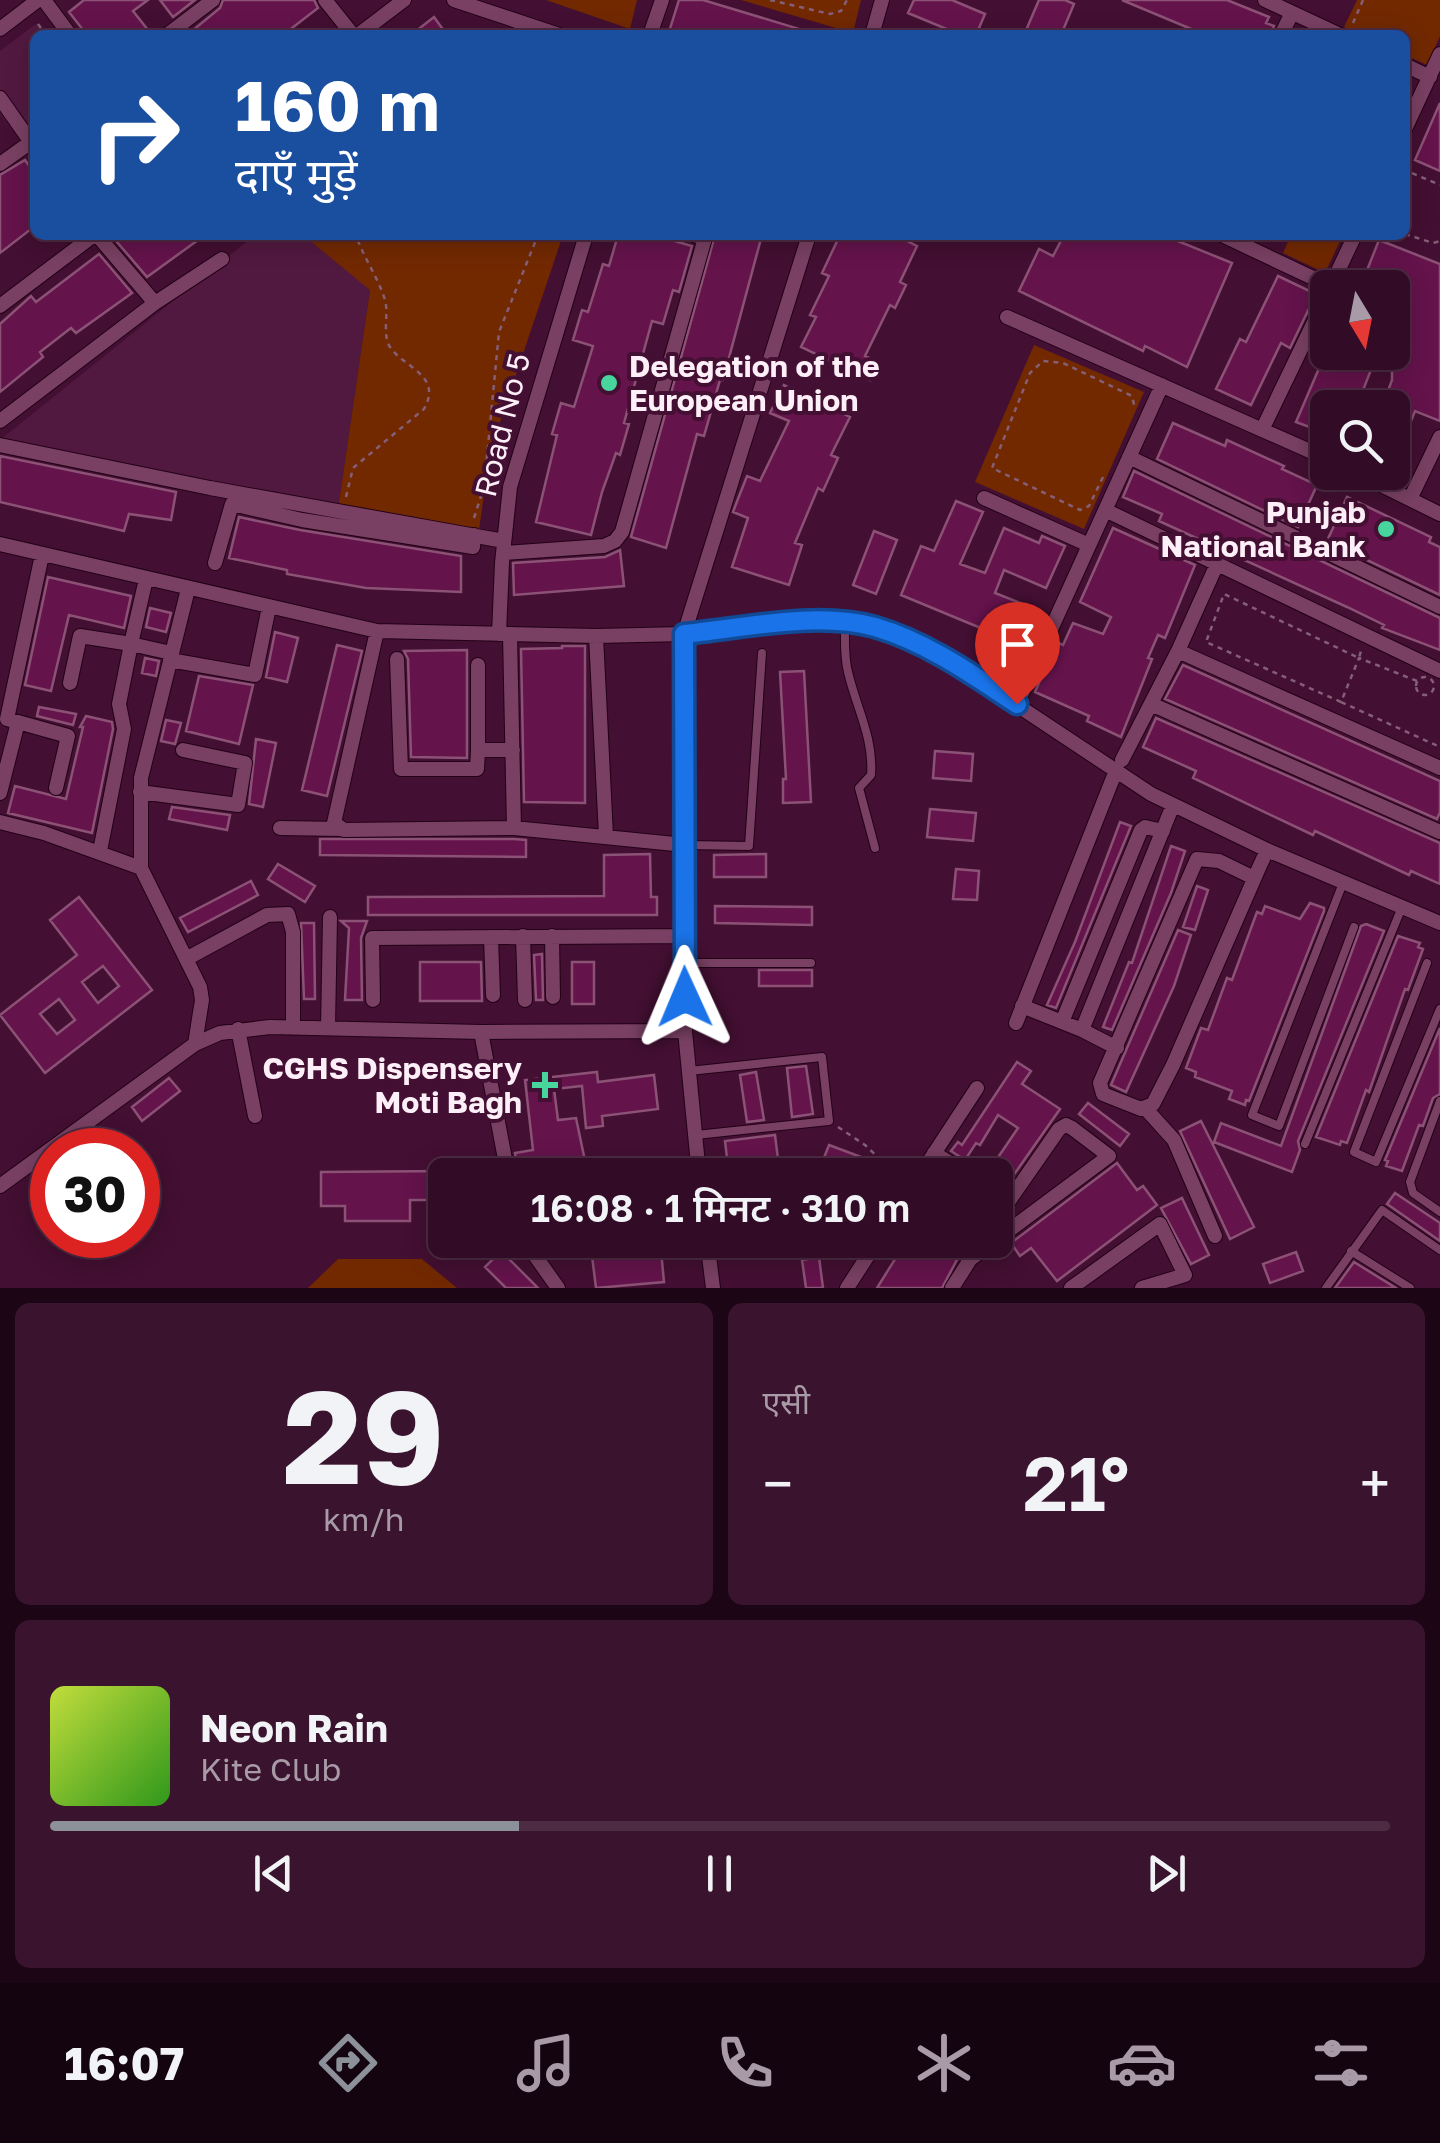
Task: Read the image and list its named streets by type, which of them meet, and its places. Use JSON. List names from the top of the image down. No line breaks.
{"streets":{"street":["Road No 5"]},"places":{"other":["Delegation of the European Union","Punjab National Bank"],"health":["CGHS Dispensery Moti Bagh"]},"north":"bottom","page":{"turn":["160 m","दाएँ मुड़ें"],"limit":"30","trip":"16:08 · 1 मिनट · 310 m","tile":[["29","km/h"],"एसी"],"heat":["−","21°","+"],"song":["Neon Rain","Kite Club"],"tabs":"16:07"}}
